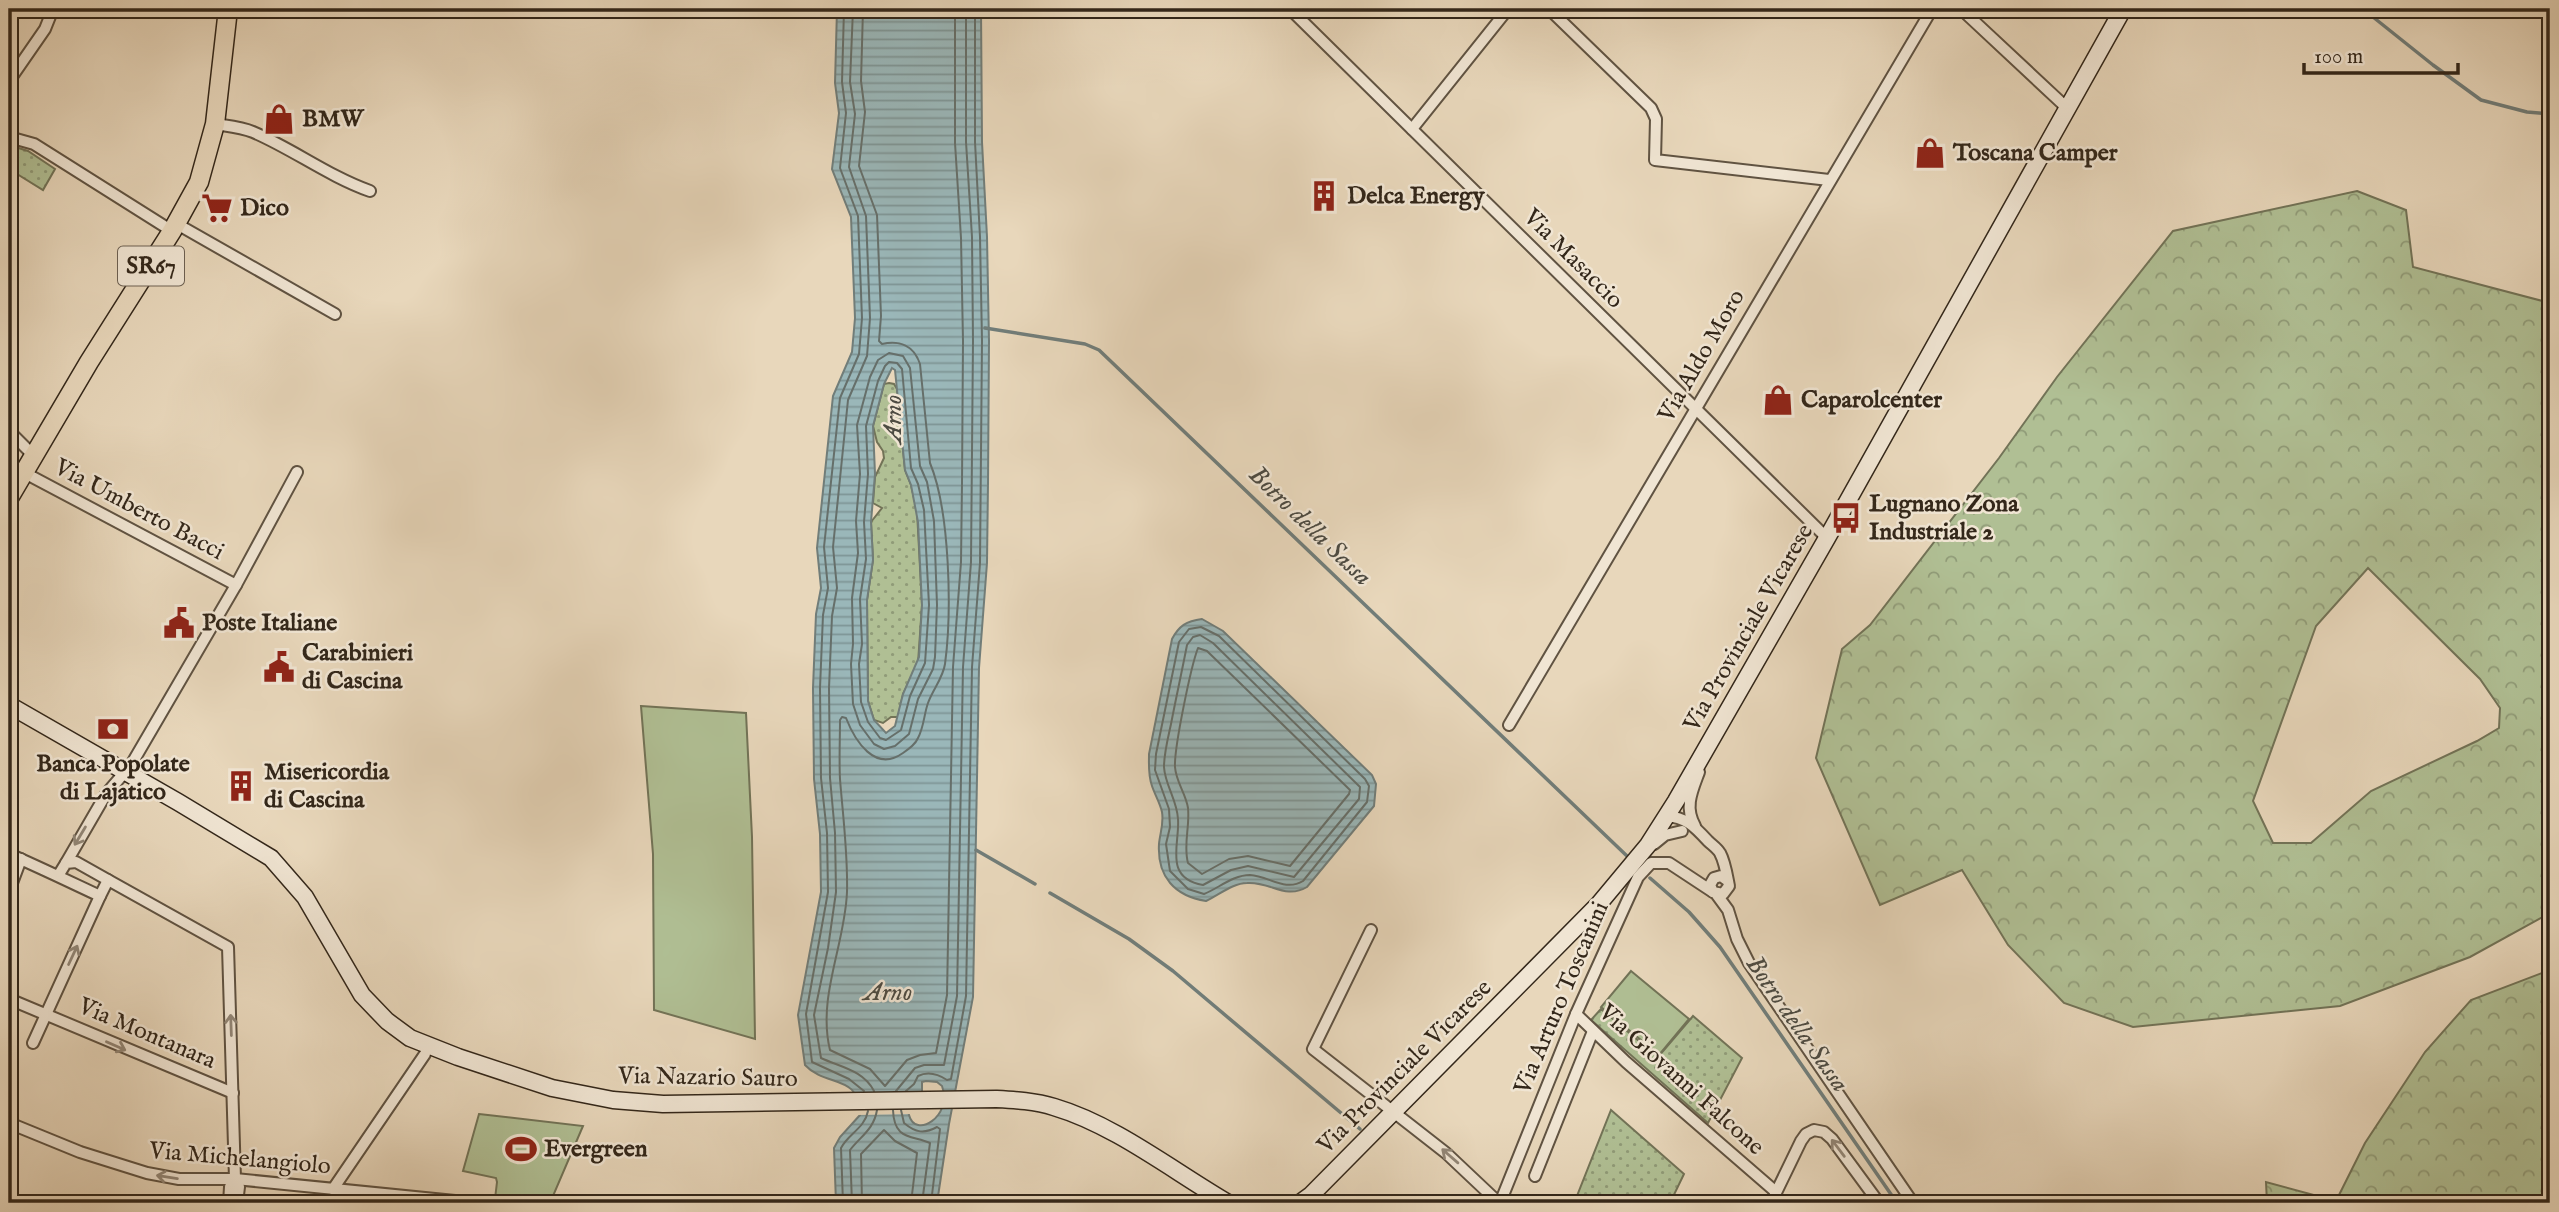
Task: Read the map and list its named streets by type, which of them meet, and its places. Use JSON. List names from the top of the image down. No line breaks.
{"streets":{"main road":["SR67","Via Provinciale Vicarese","Via Nazario Sauro"],"street":["Via Masaccio","Via Aldo Moro","Via Umberto Bacci","Via Arturo Toscanini","Via Montanara","Via Giovanni Falcone","Via Michelangiolo"]},"crossings":[["Via Masaccio","Via Aldo Moro"],["Via Masaccio","Via Provinciale Vicarese"],["SR67","Via Umberto Bacci"],["Via Arturo Toscanini","Via Giovanni Falcone"]],"one_way":["Via Michelangiolo"],"water":["Arno","Botro della Sassa"],"places":{"shop":["BMW","Toscana Camper","Caparolcenter"],"building":["Delca Energy","Misericordia di Cascina"],"supermarket":["Dico"],"bus stop":["Lugnano Zona Industriale 2"],"public building":["Poste Italiane","Carabinieri di Cascina"],"bank":["Banca Popolate di Lajatico"],"sports":["Evergreen"]},"scale_bar":"100 m"}
